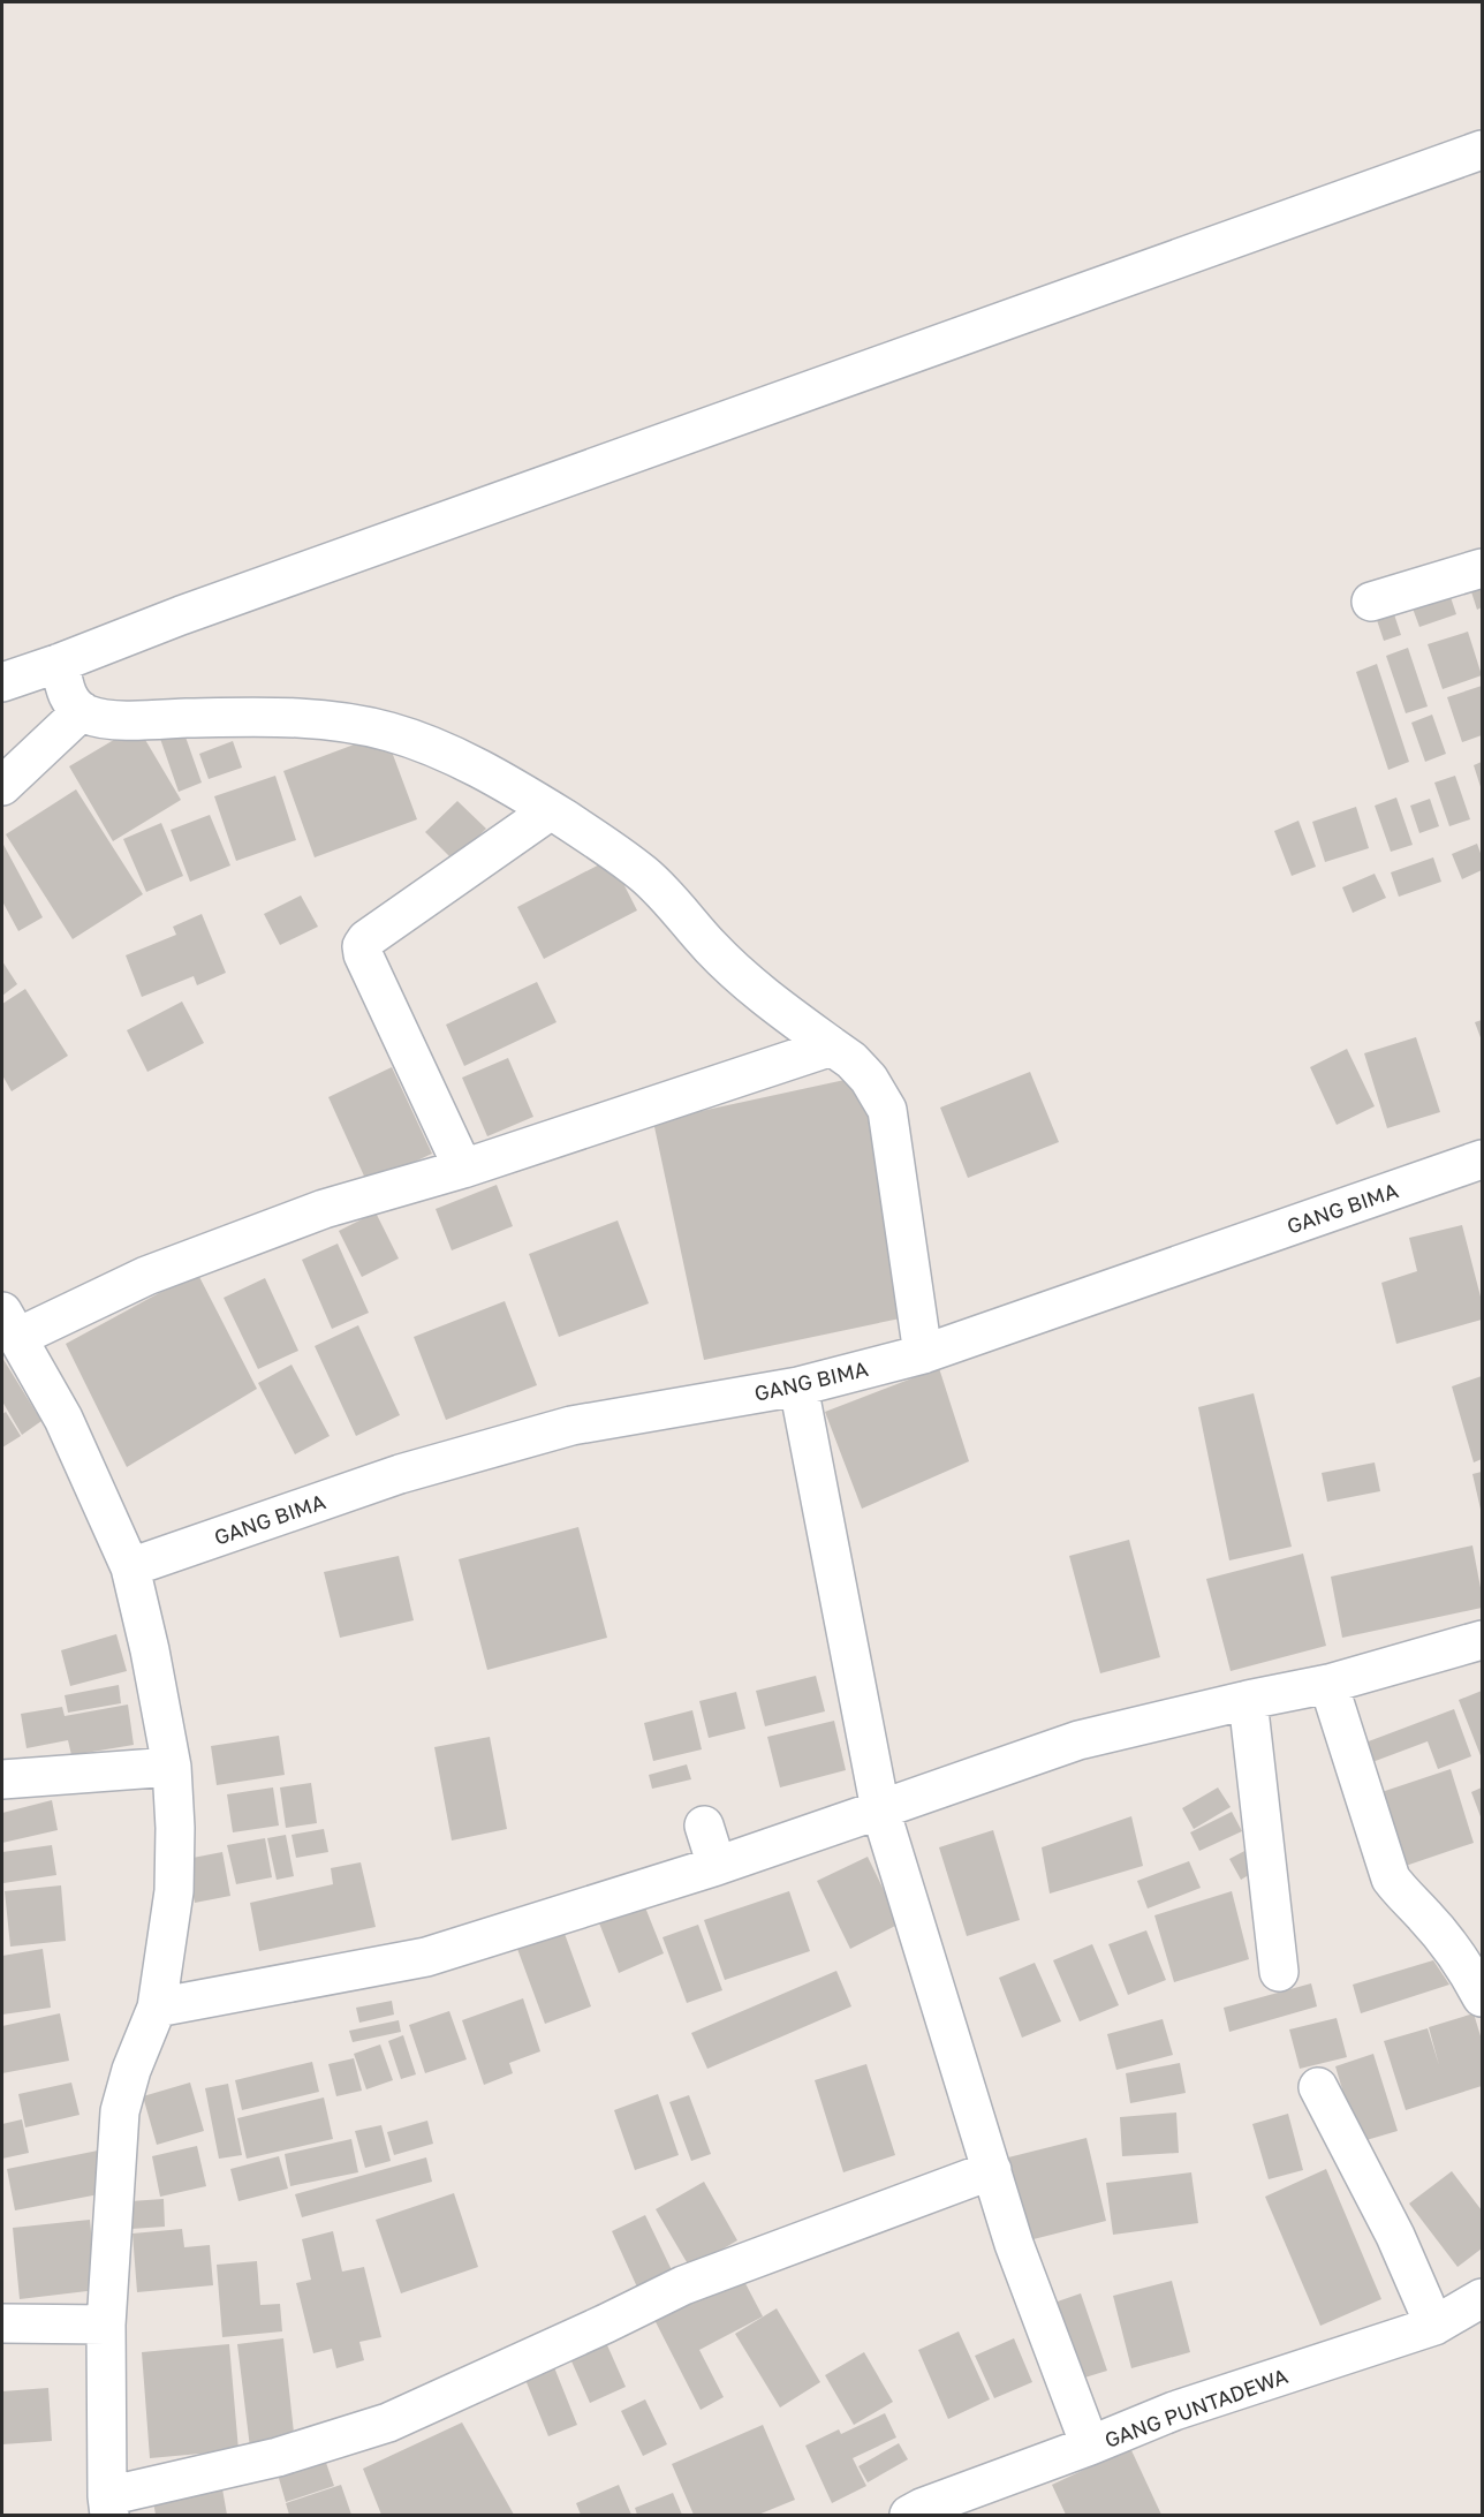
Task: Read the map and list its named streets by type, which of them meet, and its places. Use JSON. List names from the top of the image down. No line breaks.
{"streets":{"street":["GANG BIMA","GANG PUNTADEWA"]}}
